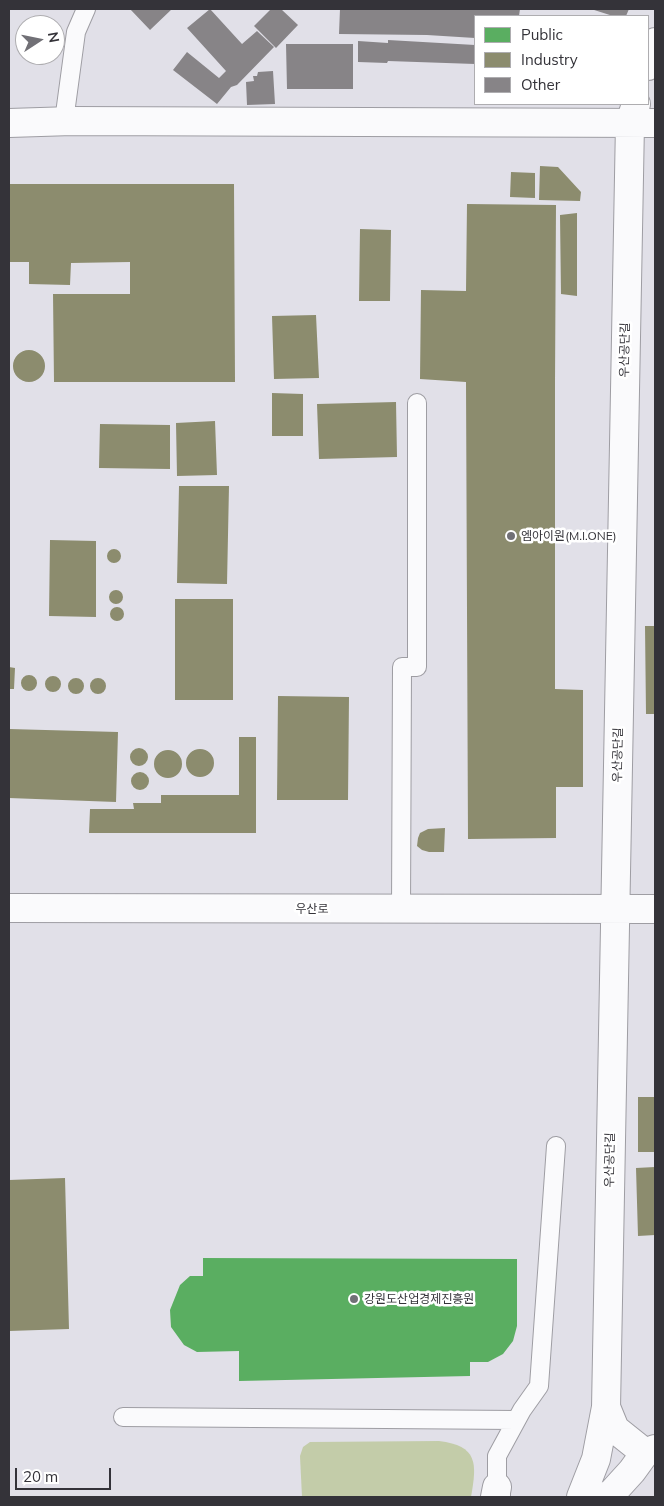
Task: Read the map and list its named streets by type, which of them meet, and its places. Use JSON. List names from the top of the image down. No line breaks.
{"streets":{"street":["우산공단길","우산로"]},"crossings":[["우산공단길","우산로"]],"places":["엠아이원(M.I.ONE)","강원도산업경제진흥원"],"legend":["Public","Industry","Other"],"scale_bar":"20 m","north":"right"}
